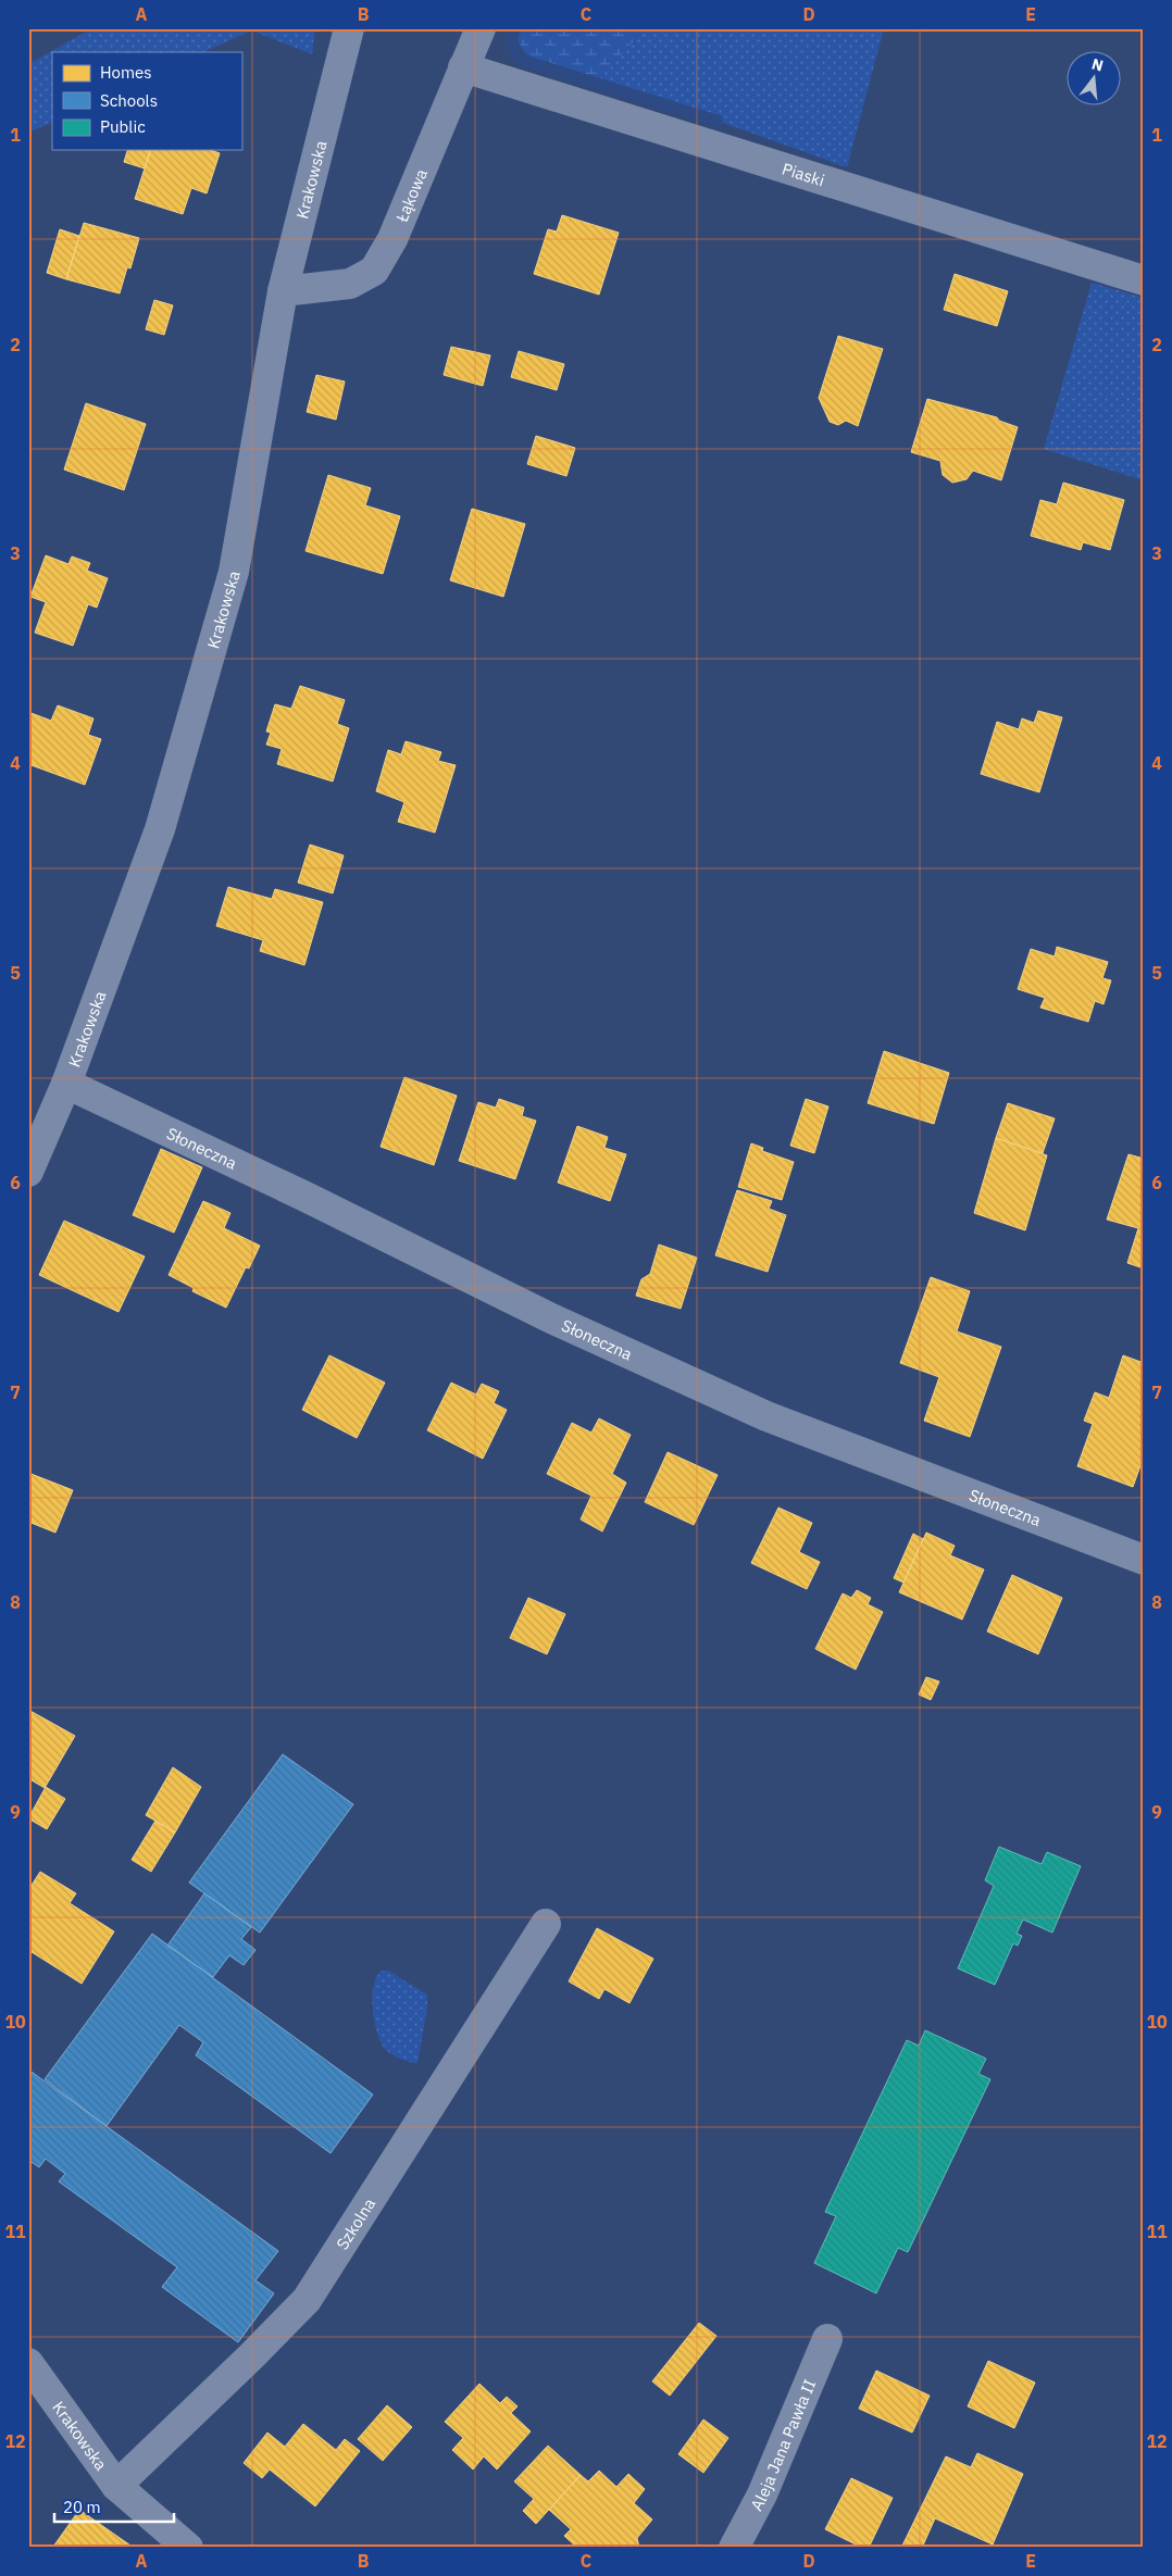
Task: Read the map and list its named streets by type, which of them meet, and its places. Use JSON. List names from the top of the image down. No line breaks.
{"streets":{"street":["Piaski","Krakowska","Łąkowa","Słoneczna","Szkolna","Aleja Jana Pawła II"]},"crossings":[["Piaski","Łąkowa"],["Krakowska","Łąkowa"],["Krakowska","Słoneczna"],["Krakowska","Szkolna"]],"legend":["Homes","Schools","Public"],"scale_bar":"20 m","north":"top","grid":{"columns":["A","B","C","D","E"],"rows":["1","2","3","4","5","6","7","8","9","10","11","12"]}}
